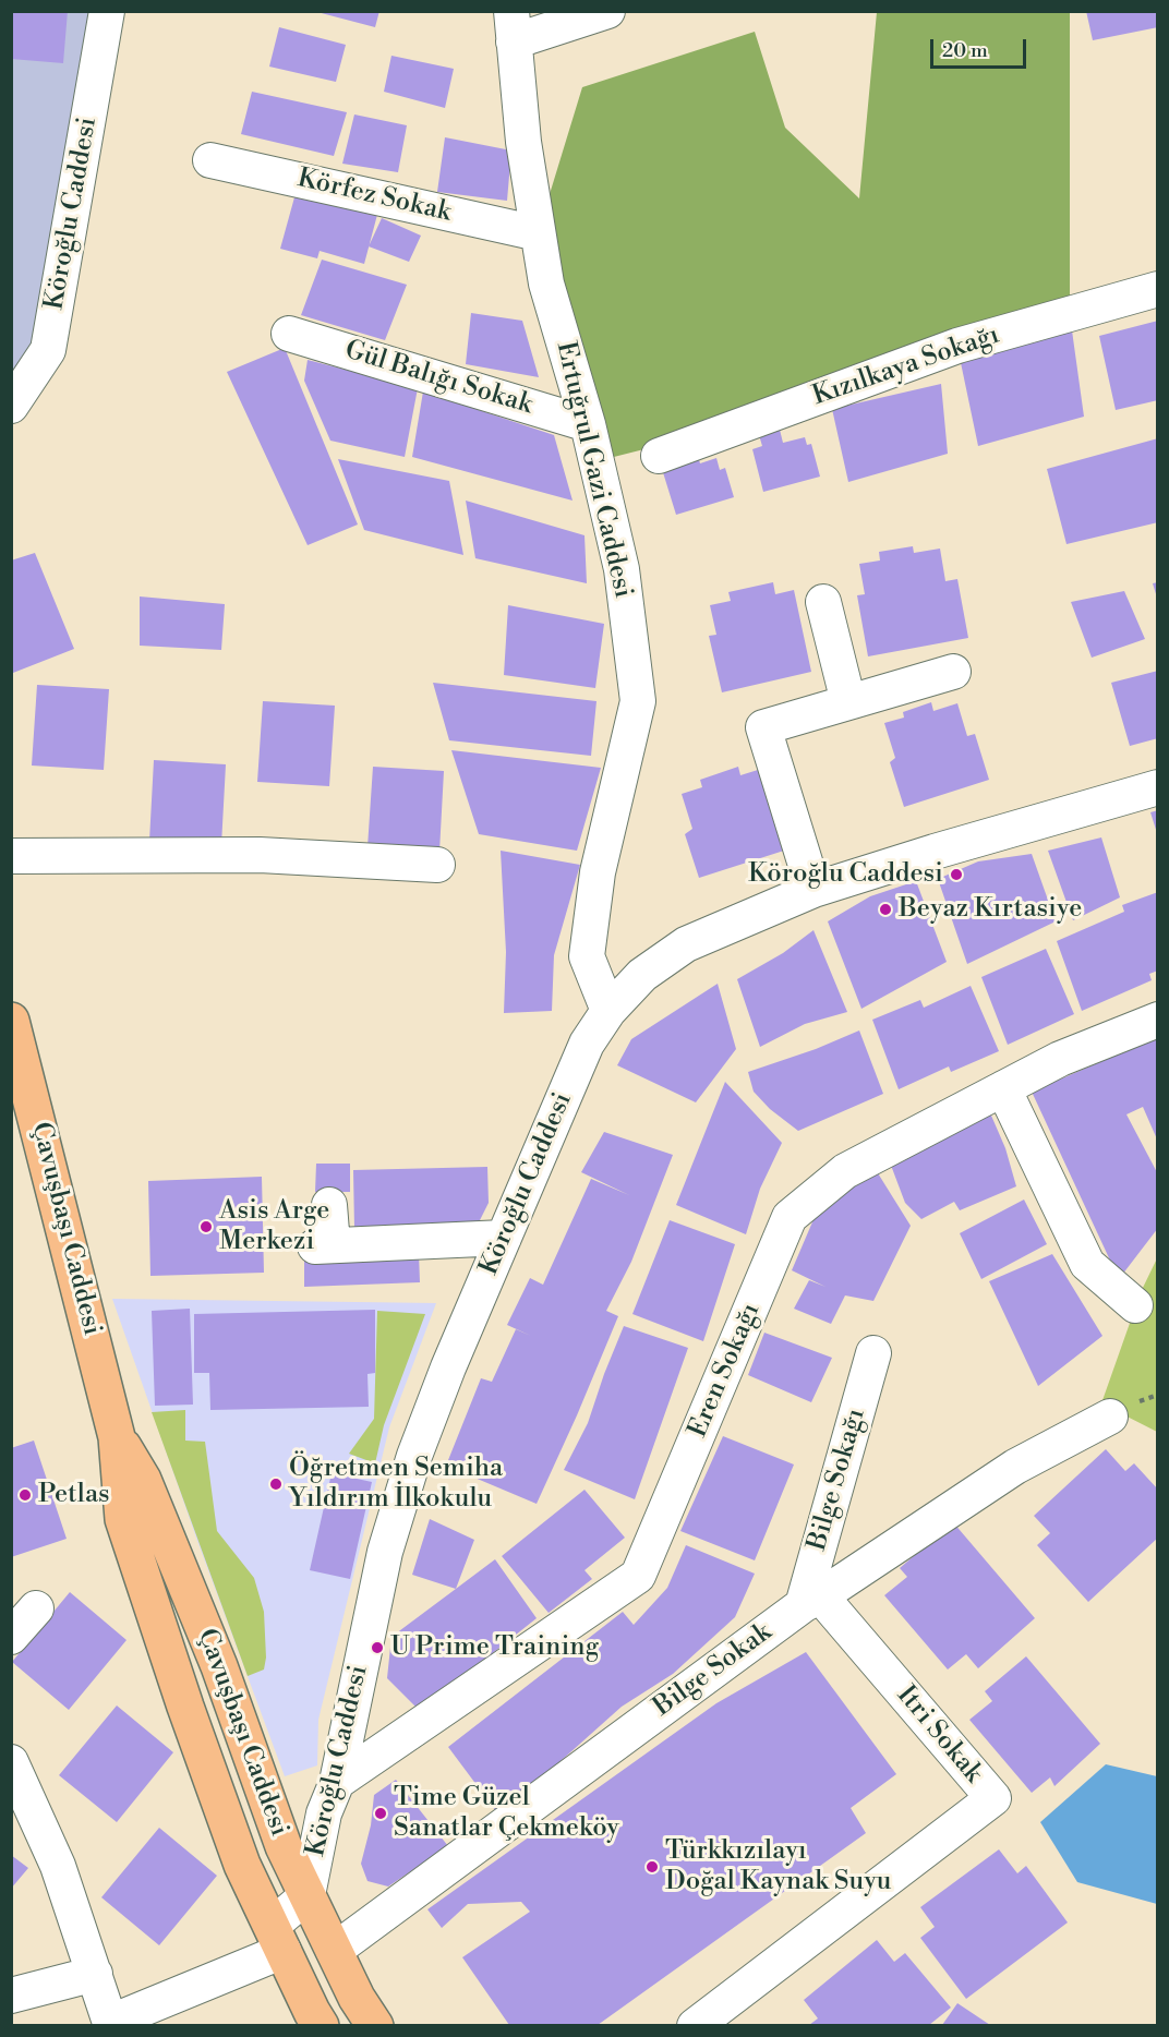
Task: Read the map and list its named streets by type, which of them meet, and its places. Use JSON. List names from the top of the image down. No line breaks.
{"streets":{"main road":["Çavuşbaşı Caddesi"],"street":["Körfez Sokak","Köroğlu Caddesi","Kızılkaya Sokağı","Gül Balığı Sokak","Ertuğrul Gazi Caddesi","Eren Sokağı","Bilge Sokağı","Bilge Sokak","Itri Sokak"]},"crossings":[["Körfez Sokak","Ertuğrul Gazi Caddesi"],["Köroğlu Caddesi","Ertuğrul Gazi Caddesi"],["Köroğlu Caddesi","Çavuşbaşı Caddesi"],["Köroğlu Caddesi","Eren Sokağı"],["Gül Balığı Sokak","Ertuğrul Gazi Caddesi"],["Çavuşbaşı Caddesi","Bilge Sokak"],["Bilge Sokağı","Bilge Sokak"],["Bilge Sokağı","Itri Sokak"],["Bilge Sokak","Itri Sokak"]],"places":["Köroğlu Caddesi","Beyaz Kırtasiye","Asis Arge Merkezi","Öğretmen Semiha Yıldırım İlkokulu","Petlas","U Prime Training","Time Güzel Sanatlar Çekmeköy","Türkkızılayı Doğal Kaynak Suyu"],"scale_bar":"20 m"}
